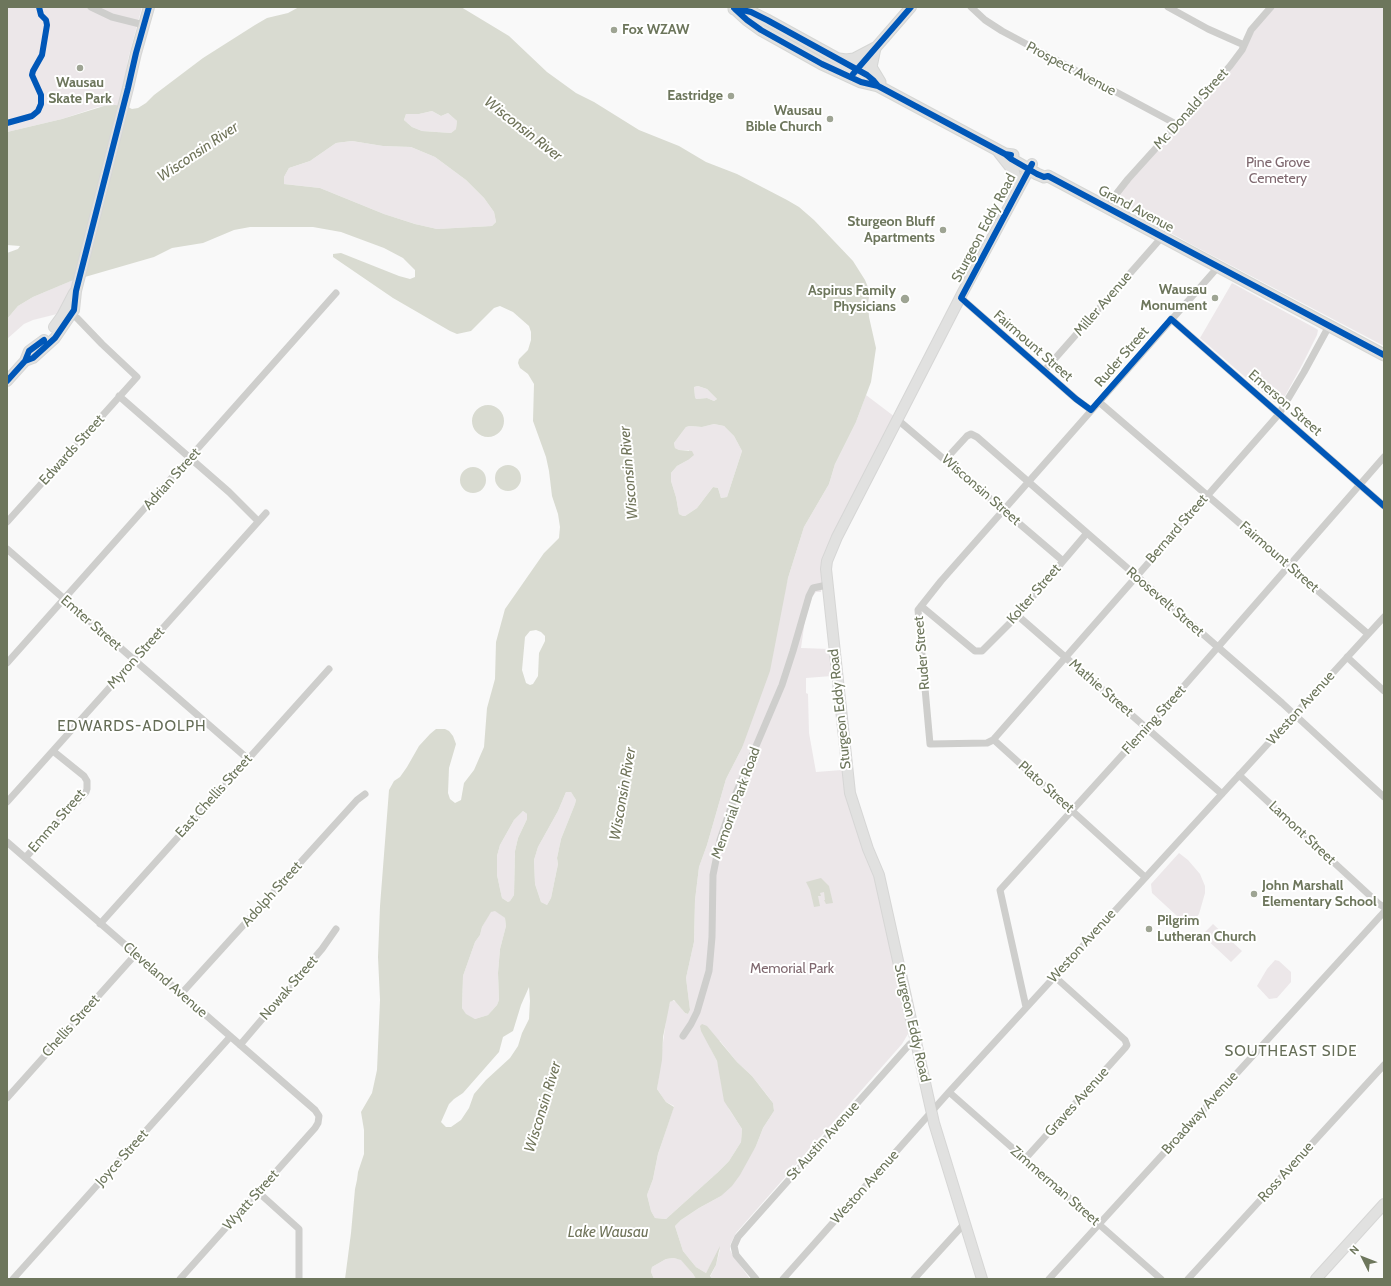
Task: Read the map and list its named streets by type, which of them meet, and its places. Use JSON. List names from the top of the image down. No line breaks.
{"streets":{"main road":["Grand Avenue"],"street":["Prospect Avenue","Mc Donald Street","Sturgeon Eddy Road","Miller Avenue","Fairmount Street","Ruder Street","Emerson Street","Edwards Street","Adrian Street","Wisconsin Street","Bernard Street","Kolter Street","Roosevelt Street","Emter Street","Myron Street","Mathie Street","Weston Avenue","Fleming Street","Plato Street","East Chellis Street","Memorial Park Road","Emma Street","Lamont Street","Adolph Street","Cleveland Avenue","Nowak Street","Chellis Street","Graves Avenue","Broadway Avenue","St Austin Avenue","Joyce Street","Ross Avenue","Zimmerman Street","Wyatt Street"]},"crossings":[["Prospect Avenue","Mc Donald Street"],["Mc Donald Street","Grand Avenue"],["Grand Avenue","Sturgeon Eddy Road"],["Grand Avenue","Miller Avenue"],["Grand Avenue","Ruder Street"],["Grand Avenue","Bernard Street"],["Sturgeon Eddy Road","Fairmount Street"],["Sturgeon Eddy Road","Wisconsin Street"],["Sturgeon Eddy Road","Weston Avenue"],["Sturgeon Eddy Road","Memorial Park Road"],["Sturgeon Eddy Road","St Austin Avenue"],["Miller Avenue","Fairmount Street"],["Fairmount Street","Ruder Street"],["Fairmount Street","Bernard Street"],["Fairmount Street","Weston Avenue"],["Fairmount Street","Fleming Street"],["Ruder Street","Emerson Street"],["Ruder Street","Wisconsin Street"],["Ruder Street","Bernard Street"],["Ruder Street","Kolter Street"],["Ruder Street","Roosevelt Street"],["Ruder Street","Plato Street"],["Emerson Street","Bernard Street"],["Emerson Street","Fleming Street"],["Adrian Street","Emter Street"],["Wisconsin Street","Kolter Street"],["Wisconsin Street","Roosevelt Street"],["Bernard Street","Roosevelt Street"],["Bernard Street","Mathie Street"],["Bernard Street","Plato Street"],["Kolter Street","Roosevelt Street"],["Kolter Street","Mathie Street"],["Roosevelt Street","Weston Avenue"],["Roosevelt Street","Fleming Street"],["Emter Street","Myron Street"],["Emter Street","East Chellis Street"],["Myron Street","Emma Street"],["Mathie Street","Weston Avenue"],["Mathie Street","Fleming Street"],["Weston Avenue","Fleming Street"],["Weston Avenue","Plato Street"],["Weston Avenue","Lamont Street"],["Weston Avenue","Graves Avenue"],["Weston Avenue","Zimmerman Street"],["Fleming Street","Plato Street"],["East Chellis Street","Cleveland Avenue"],["Emma Street","Cleveland Avenue"],["Adolph Street","Cleveland Avenue"],["Cleveland Avenue","Nowak Street"],["Cleveland Avenue","Chellis Street"],["Cleveland Avenue","Joyce Street"],["Cleveland Avenue","Wyatt Street"],["Graves Avenue","Zimmerman Street"],["Broadway Avenue","Zimmerman Street"]],"districts":["EDWARDS-ADOLPH","SOUTHEAST SIDE"],"water":["Wisconsin River","Lake Wausau"],"parks":["Pine Grove Cemetery","Memorial Park"],"places":["Fox WZAW","Wausau Skate Park","Eastridge","Wausau Bible Church","Sturgeon Bluff Apartments","Wausau Monument","Aspirus Family Physicians","John Marshall Elementary School","Pilgrim Lutheran Church"],"north":"top left"}
